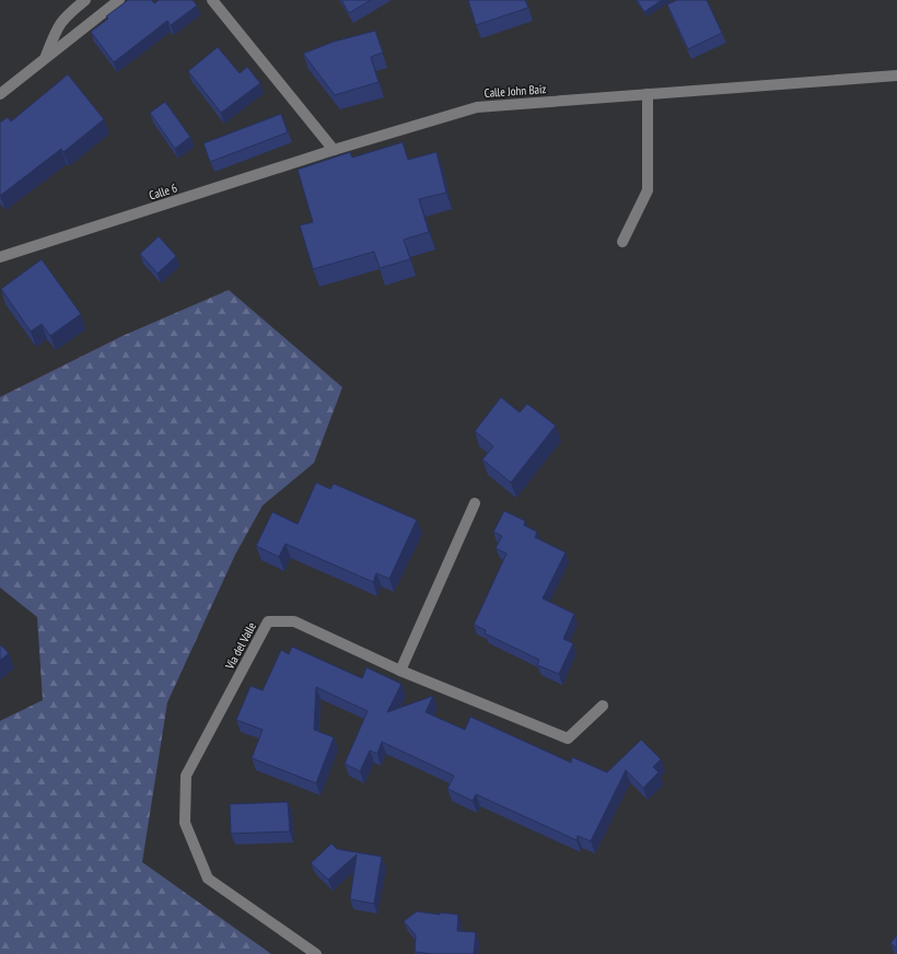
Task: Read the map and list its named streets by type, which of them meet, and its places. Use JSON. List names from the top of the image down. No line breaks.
{"streets":{"street":["Calle John Baiz","Calle 6","Vía del Valle"]},"crossings":[["Calle John Baiz","Calle 6"]]}
